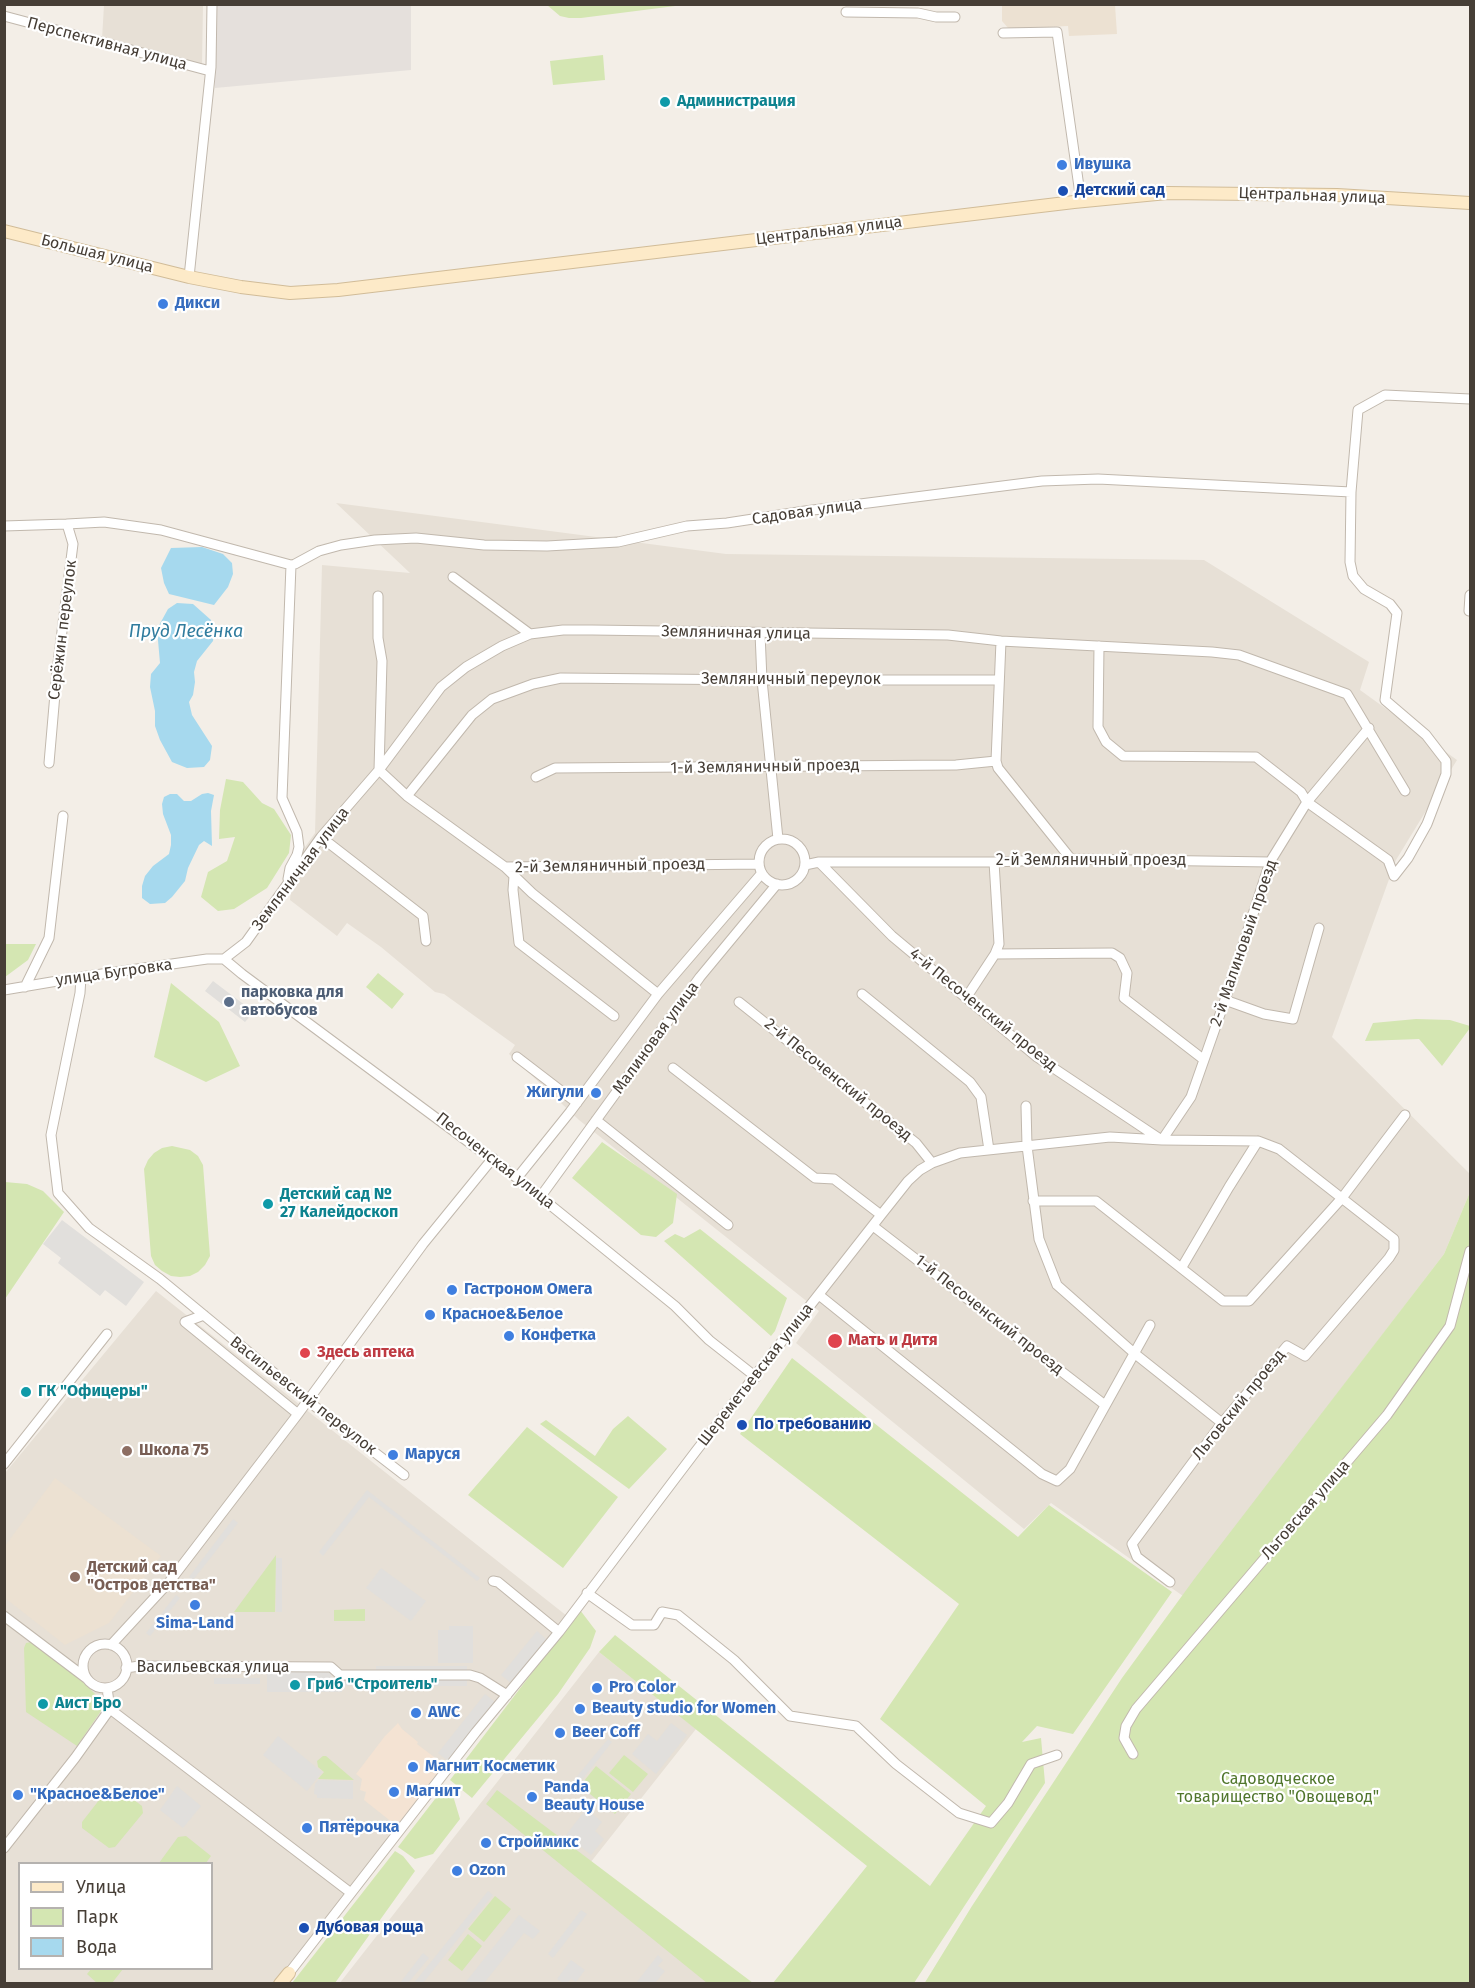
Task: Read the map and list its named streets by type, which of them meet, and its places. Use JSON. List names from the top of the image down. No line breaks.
{"streets":{"street":["Перспективная улица","Центральная улица","Большая улица","Садовая улица","Серёжин переулок","Земляничная улица","Земляничный переулок","1-й Земляничный проезд","2-й Земляничный проезд","2-й Малиновый проезд","улица Бугровка","4-й Песоченский проезд","Малиновая улица","2-й Песоченский проезд","Песоченская улица","1-й Песоченский проезд","Шереметьевская улица","Васильевский переулок","Льговский проезд","Льговская улица","Васильевская улица"]},"crossings":[["Центральная улица","Большая улица"],["Земляничная улица","2-й Земляничный проезд"],["Земляничная улица","2-й Малиновый проезд"],["Земляничная улица","улица Бугровка"],["Земляничная улица","Песоченская улица"],["Земляничный переулок","2-й Земляничный проезд"],["2-й Земляничный проезд","2-й Малиновый проезд"],["2-й Земляничный проезд","4-й Песоченский проезд"],["2-й Земляничный проезд","Малиновая улица"],["2-й Малиновый проезд","4-й Песоченский проезд"],["2-й Малиновый проезд","Шереметьевская улица"],["улица Бугровка","Песоченская улица"],["улица Бугровка","Васильевский переулок"],["4-й Песоченский проезд","Шереметьевская улица"],["Малиновая улица","Песоченская улица"],["2-й Песоченский проезд","Шереметьевская улица"],["Песоченская улица","Шереметьевская улица"],["1-й Песоченский проезд","Шереметьевская улица"],["Шереметьевская улица","Льговский проезд"],["Шереметьевская улица","Васильевская улица"]],"water":["Пруд Лесёнка"],"parks":["Садоводческое товарищество \"Овощевод\""],"places":["Администрация","Ивушка","Детский сад","Дикси","парковка для автобусов","Жигули","Детский сад № 27 Калейдоскоп","Гастроном Омега","Красное&Белое","Конфетка","Мать и Дитя","Здесь аптека","ГК \"Офицеры\"","По требованию","Школа 75","Маруся","Детский сад \"Остров детства\"","Sima-Land","Гриб \"Строитель\"","Pro Color","Аист Бро","Beauty studio for Women","AWC","Beer Coff","Магнит Косметик","Магнит","\"Красное&Белое\"","Panda Beauty House","Пятёрочка","Строймикс","Ozon","Дубовая роща"],"legend":["Улица","Парк","Вода"]}
